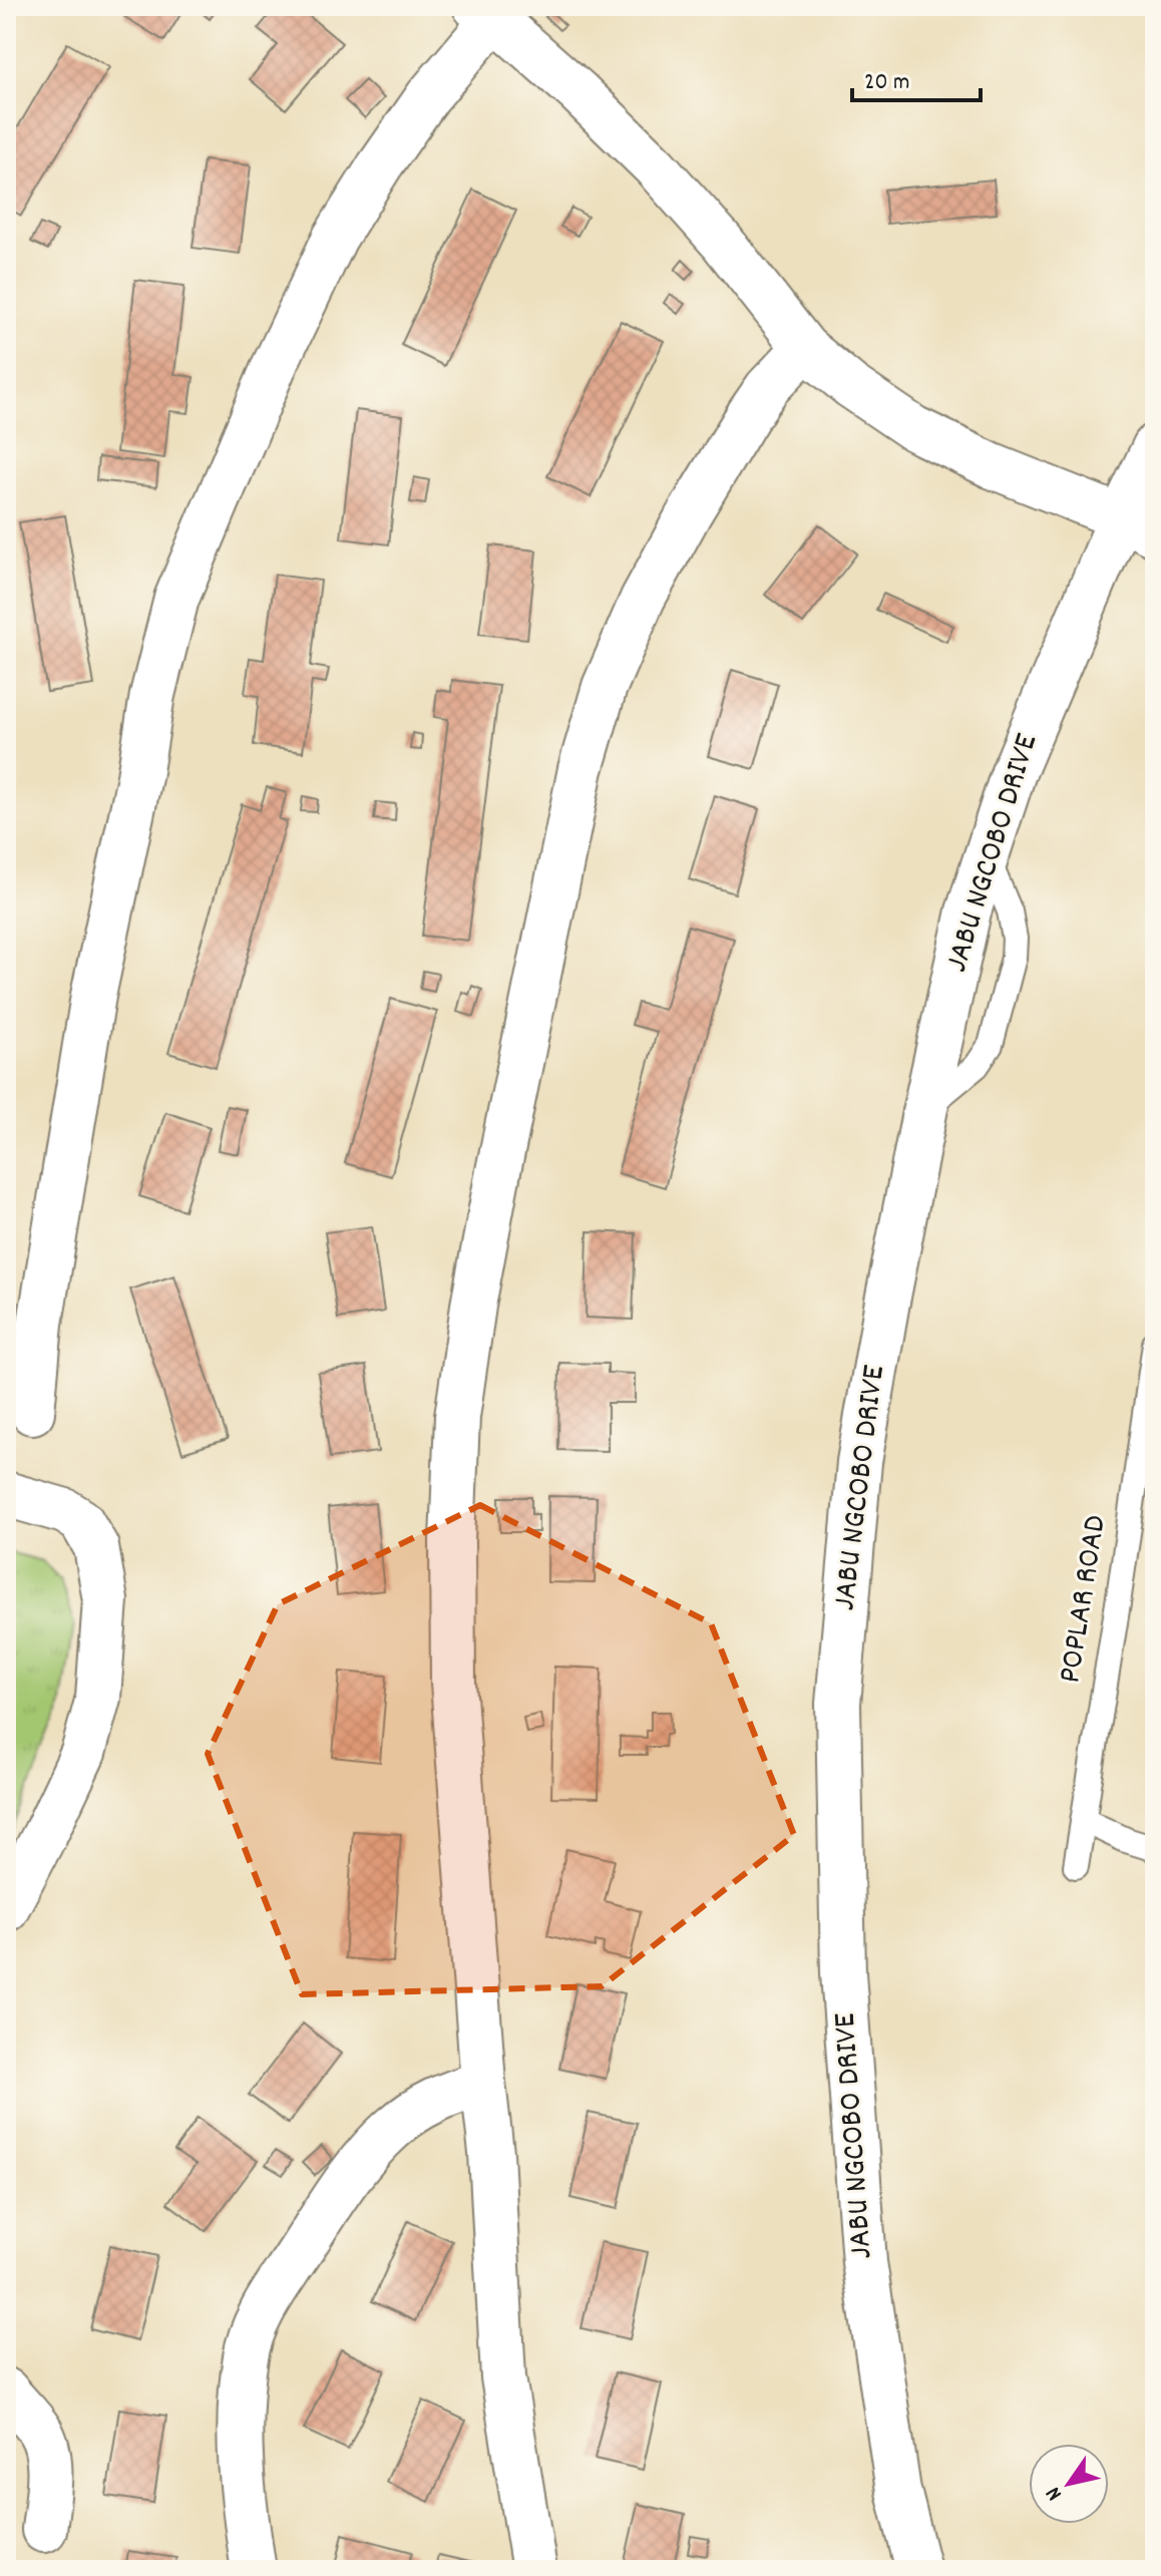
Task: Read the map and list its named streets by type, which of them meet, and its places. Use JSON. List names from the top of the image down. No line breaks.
{"streets":{"street":["JABU NGCOBO DRIVE"],"lane":["POPLAR ROAD"]},"scale_bar":"20 m","north":"bottom left"}
